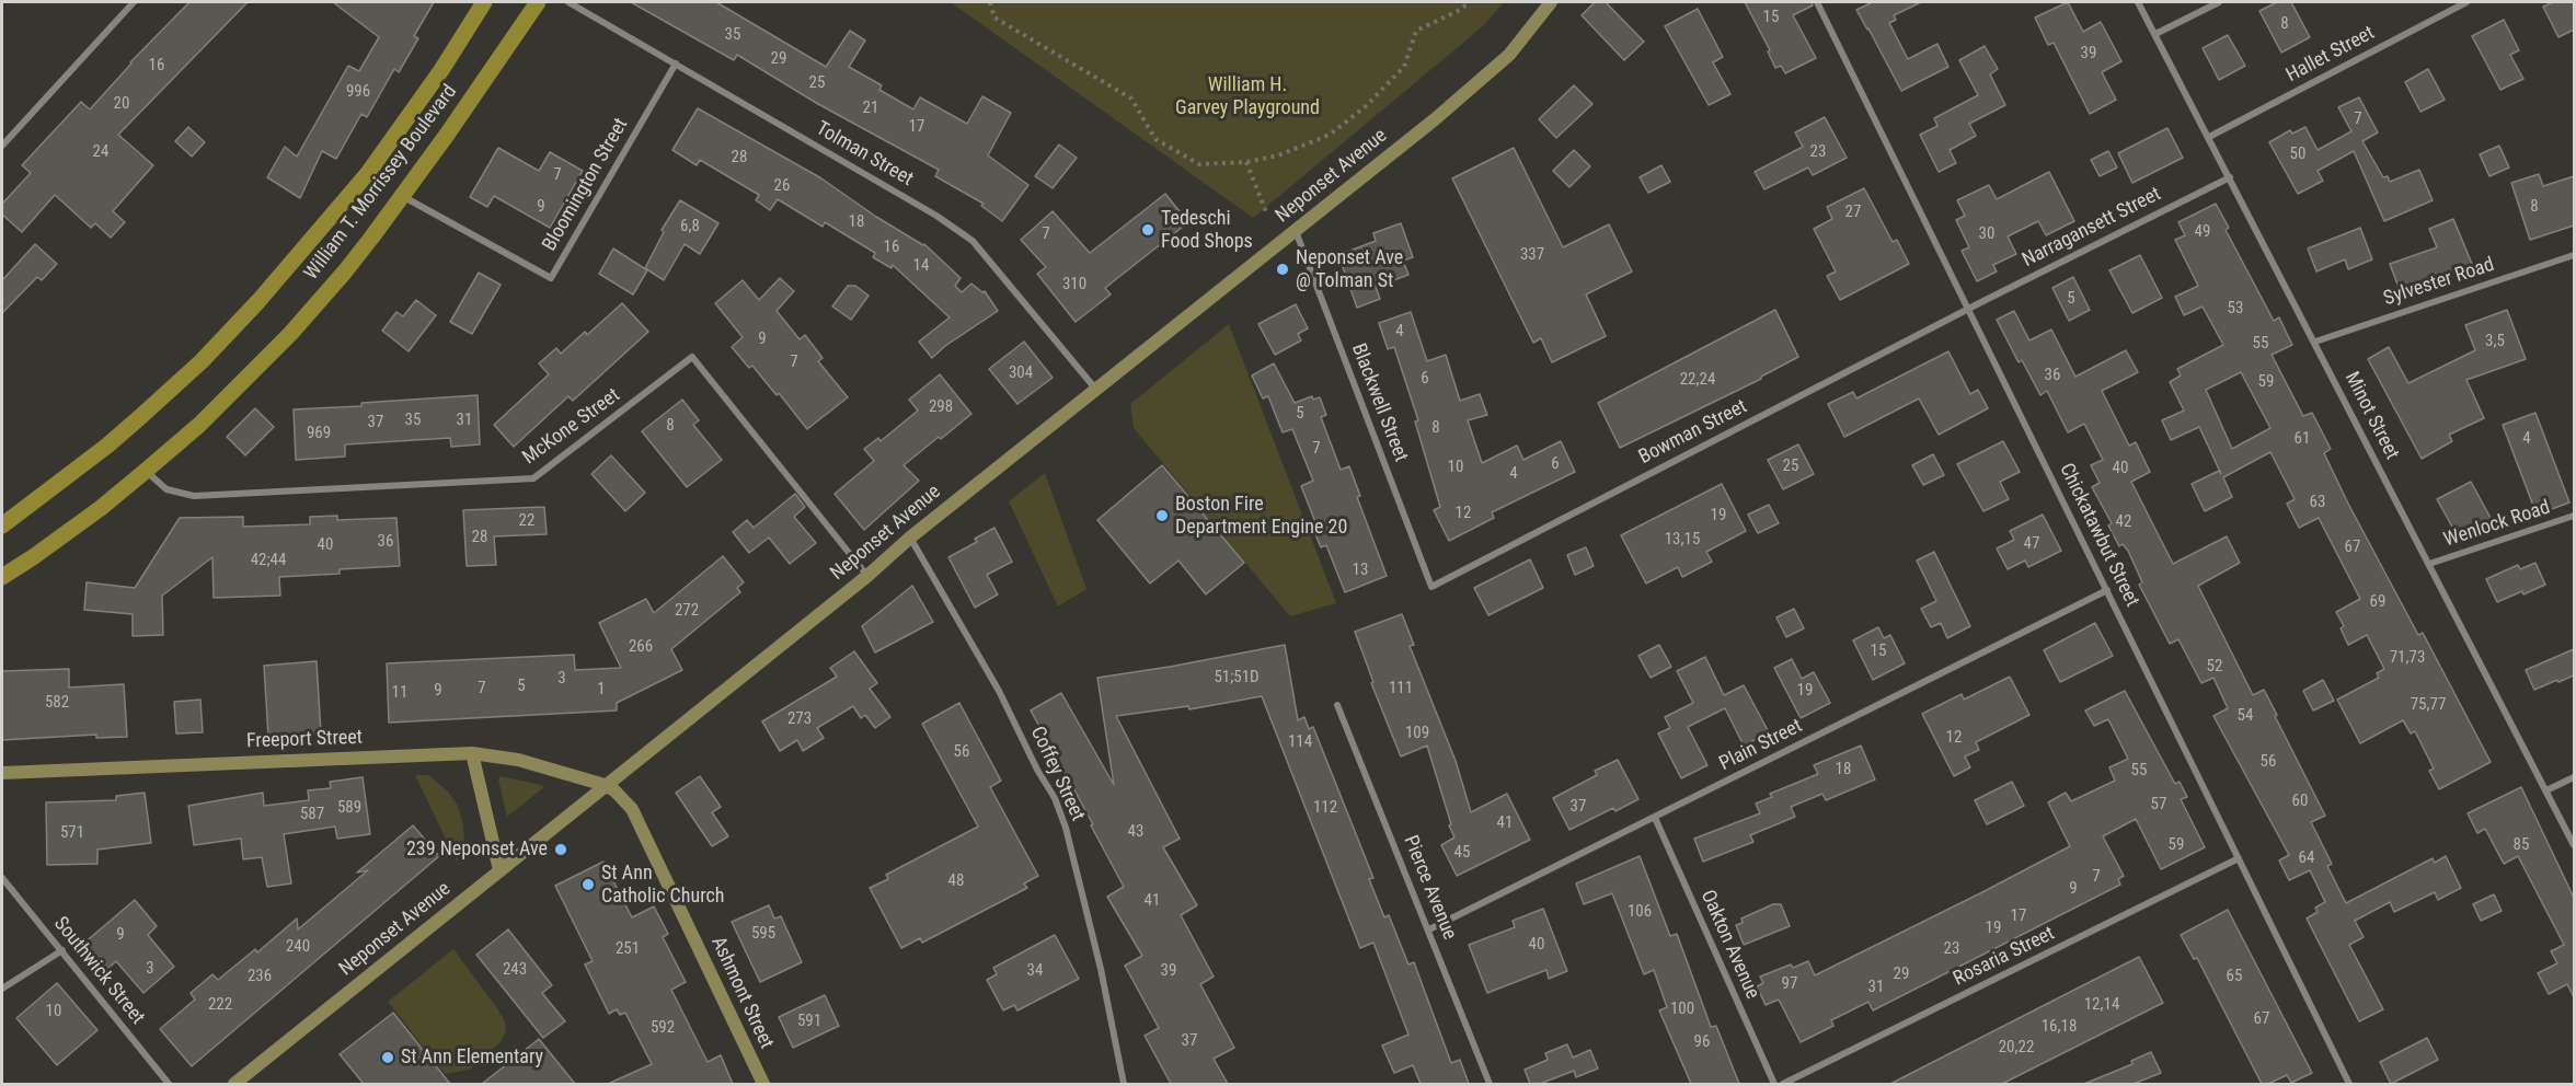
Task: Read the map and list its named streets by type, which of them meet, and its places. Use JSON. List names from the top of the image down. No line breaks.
{"streets":{"main road":["Neponset Avenue","William T. Morrissey Boulevard","Freeport Street","Ashmont Street"],"street":["Hallet Street","Tolman Street","Bloomington Street","Narragansett Street","Sylvester Road","Blackwell Street","Minot Street","McKone Street","Bowman Street","Wenlock Road","Chickatawbut Street","Plain Street","Coffey Street","Pierce Avenue","Oakton Avenue","Rosaria Street","Southwick Street"]},"crossings":[["Hallet Street","Minot Street"],["Tolman Street","Neponset Avenue"],["Tolman Street","Bloomington Street"],["Neponset Avenue","Blackwell Street"],["Neponset Avenue","McKone Street"],["Neponset Avenue","Freeport Street"],["Neponset Avenue","Coffey Street"],["Neponset Avenue","Ashmont Street"],["William T. Morrissey Boulevard","Bloomington Street"],["William T. Morrissey Boulevard","McKone Street"],["Narragansett Street","Minot Street"],["Narragansett Street","Bowman Street"],["Narragansett Street","Chickatawbut Street"],["Sylvester Road","Minot Street"],["Blackwell Street","Bowman Street"],["Minot Street","Wenlock Road"],["Bowman Street","Chickatawbut Street"],["Chickatawbut Street","Plain Street"],["Chickatawbut Street","Rosaria Street"],["Freeport Street","Ashmont Street"],["Plain Street","Pierce Avenue"],["Plain Street","Oakton Avenue"]],"parks":["William H. Garvey Playground"],"places":["Tedeschi Food Shops","Neponset Ave @ Tolman St","Boston Fire Department Engine 20","239 Neponset Ave","St Ann Catholic Church","St Ann Elementary"],"house_numbers":["15","8","35","39","29","16","25","996","20","21","7","17","24","23","50","28","7","26","9","8","27","18","6,8","49","7","30","16","337","14","310","5","53","4","9","3,5","55","7","304","36","6","22,24","59","298","5","35","31","37","8","8","969","61","4","7","6","25","10","40","4","63","12","19","22","42","28","13,15","36","47","40","67","42;44","13","69","272","266","15","71,73","52","51;51D","3","5","7","111","1","9","19","11","582","75,77","54","273","109","12","114","56","56","18","55","60","57","37","589","112","587","41","43","571","59","85","45","64","7","48","9","41","106","17","19","595","9","40","240","251","23","3","243","34","39","29","236","65","97","31","222","12,14","100","10","67","591","16,18","592","37","96","20,22"]}
